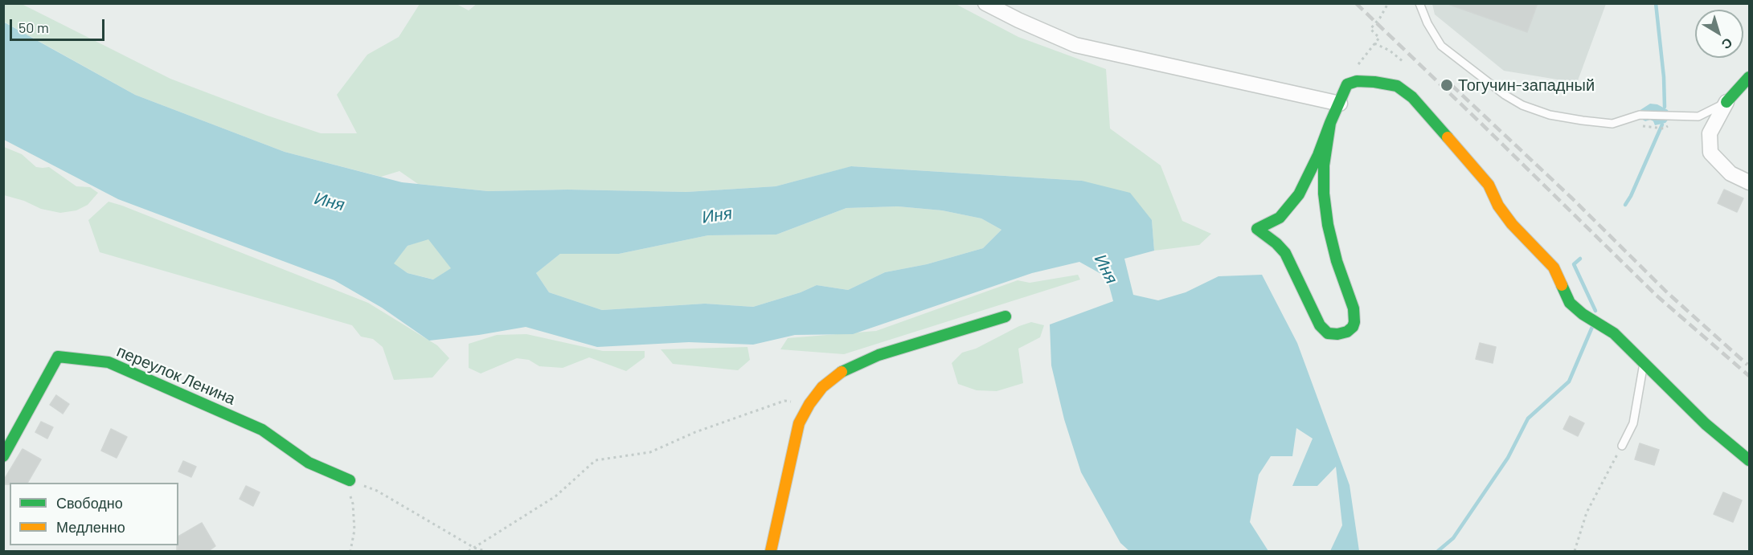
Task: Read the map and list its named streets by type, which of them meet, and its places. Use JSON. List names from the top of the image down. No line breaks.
{"streets":{"street":["переулок Ленина"]},"water":["Иня"],"places":["Тогучин-западный"],"legend":["Свободно","Медленно"],"scale_bar":"50 m","north":"bottom right"}
